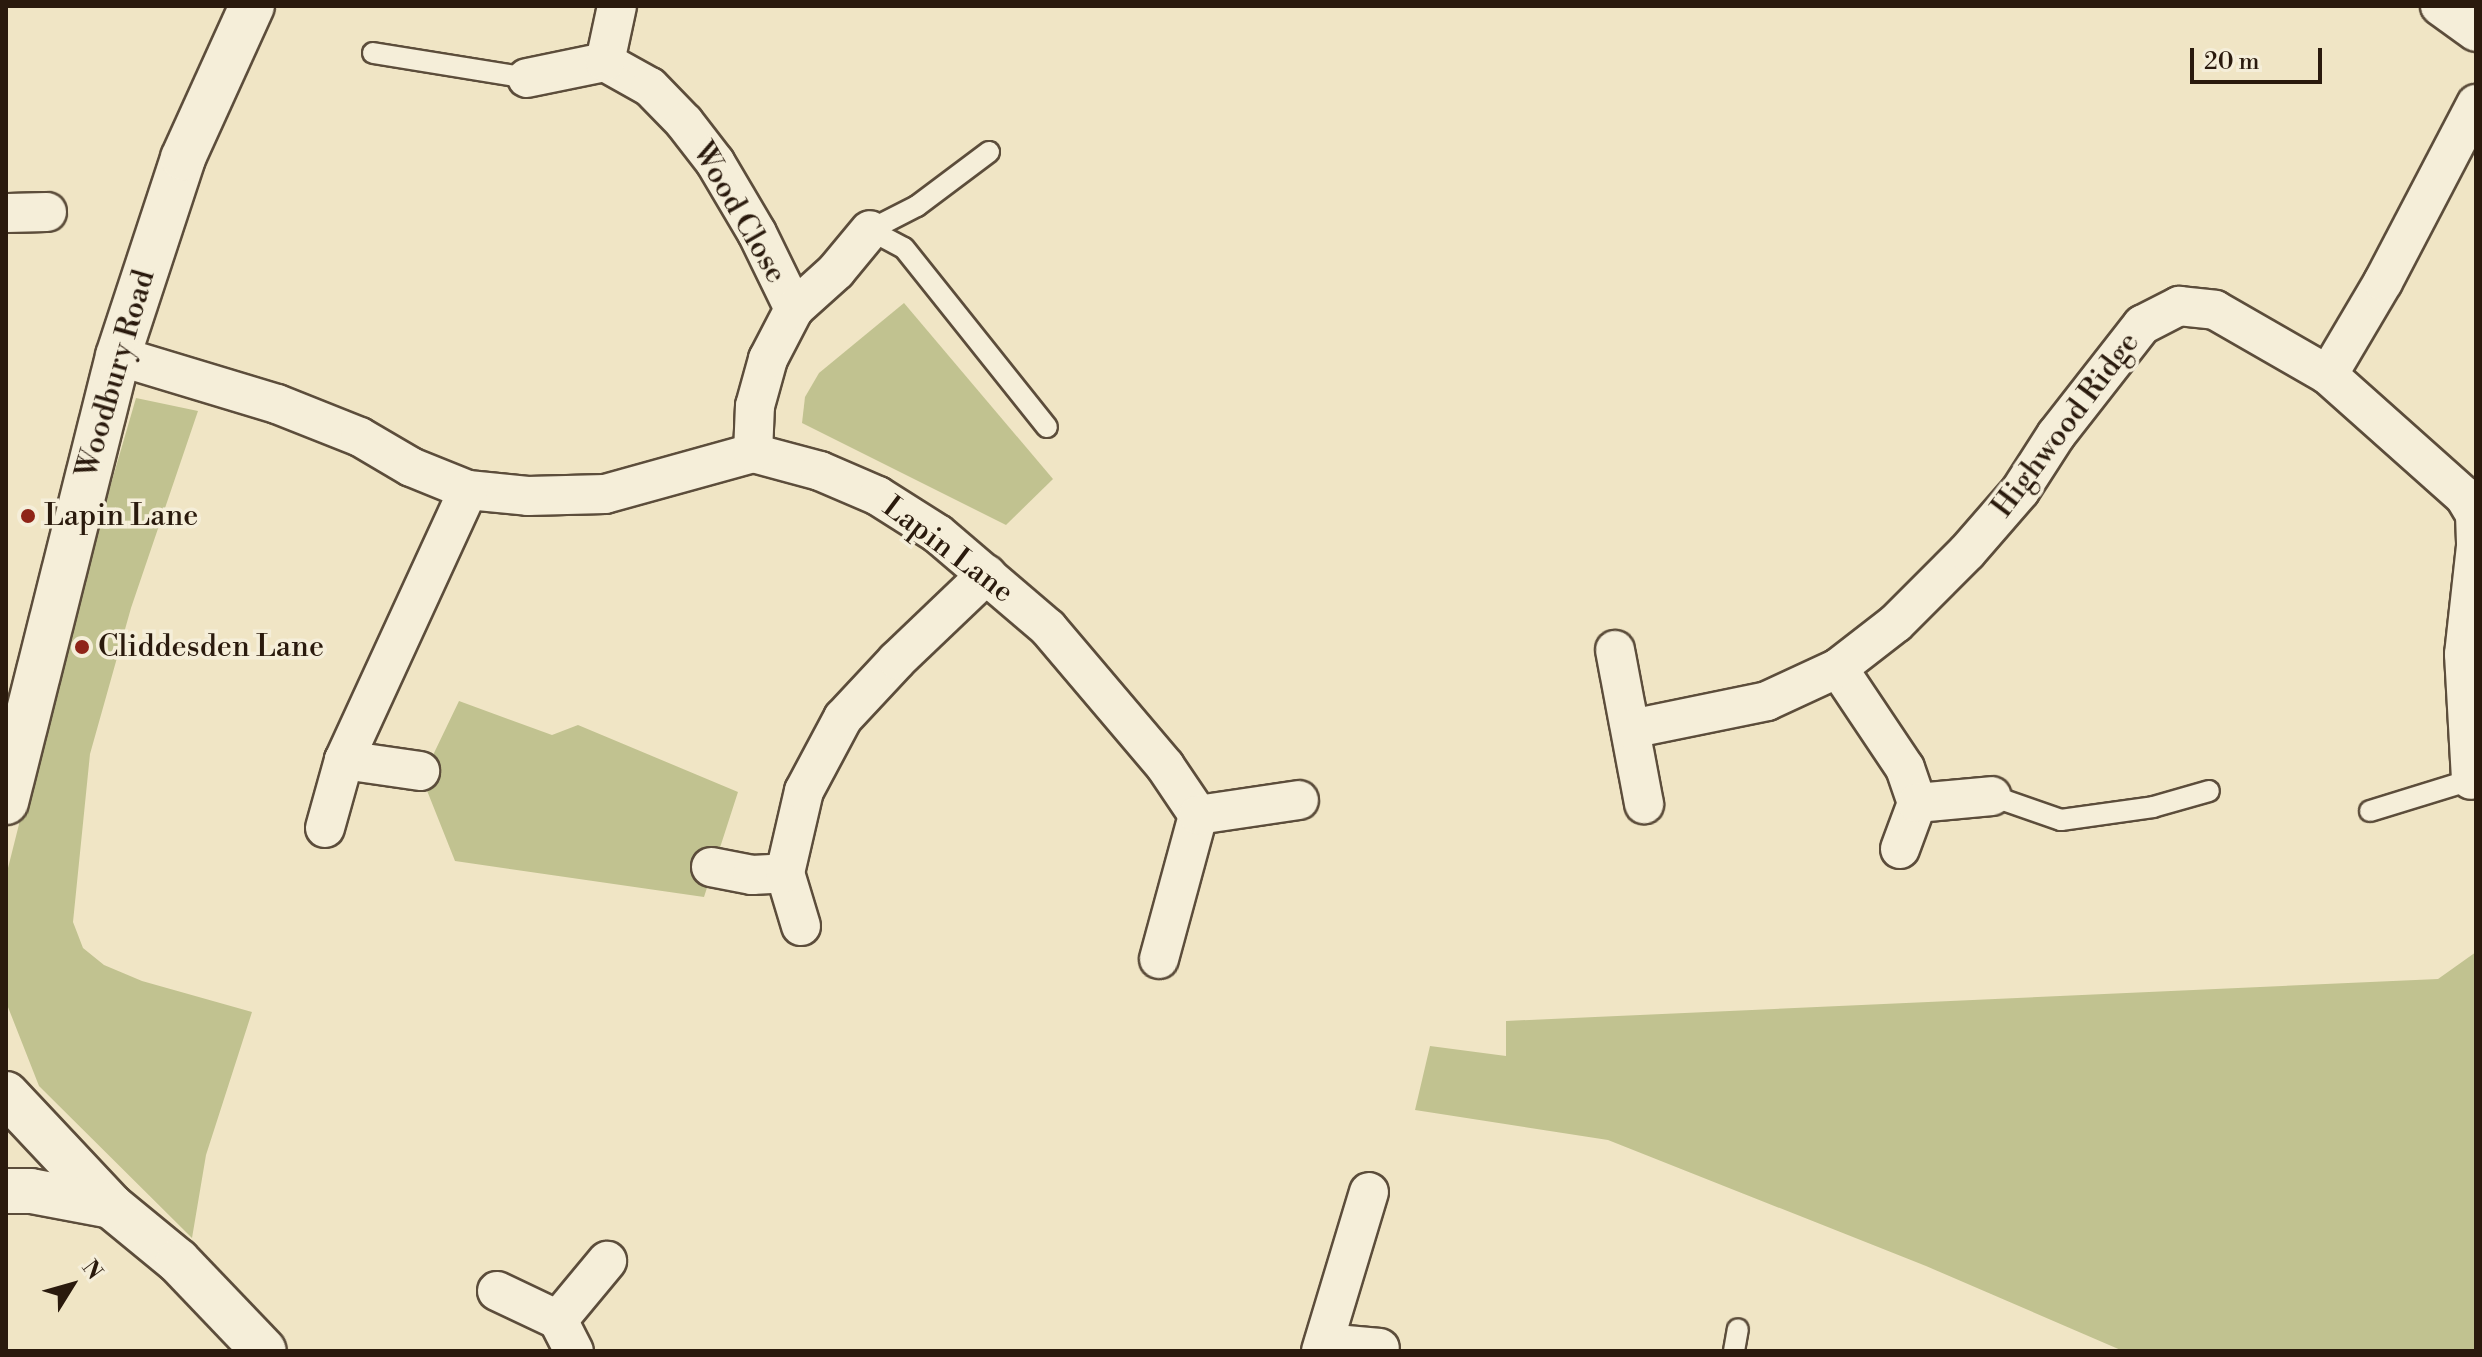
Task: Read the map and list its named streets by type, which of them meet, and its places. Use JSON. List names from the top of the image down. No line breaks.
{"streets":{"street":["Wood Close","Woodbury Road","Highwood Ridge","Lapin Lane"]},"crossings":[["Wood Close","Lapin Lane"]],"places":["Lapin Lane","Cliddesden Lane"],"scale_bar":"20 m","north":"top right"}
